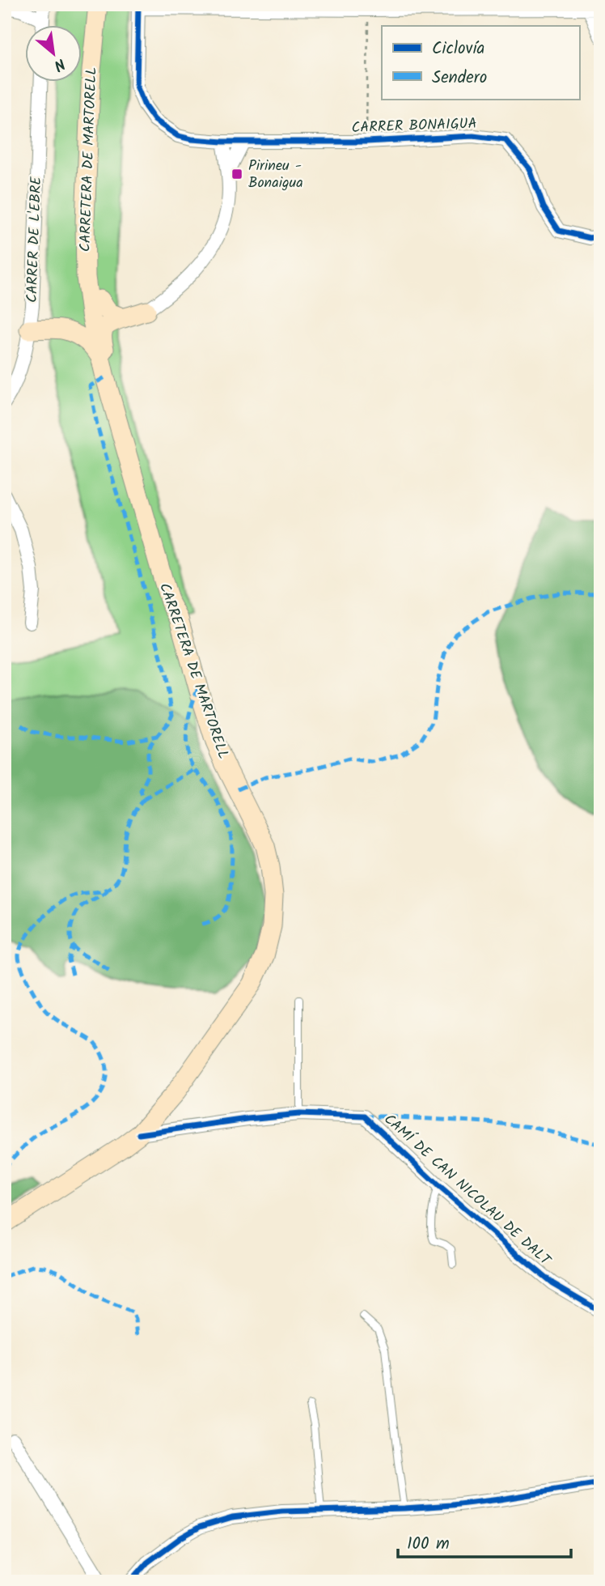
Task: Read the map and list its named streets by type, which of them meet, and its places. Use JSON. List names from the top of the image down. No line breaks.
{"streets":{"main road":["CARRETERA DE MARTORELL"],"street":["CARRER BONAIGUA","CARRER DE L'EBRE","CAMÍ DE CAN NICOLAU DE DALT"]},"crossings":[["CARRETERA DE MARTORELL","CAMÍ DE CAN NICOLAU DE DALT"]],"places":{"transit":["Pirineu - Bonaigua"]},"legend":["Ciclovía","Sendero"],"scale_bar":"100 m","north":"bottom right"}
